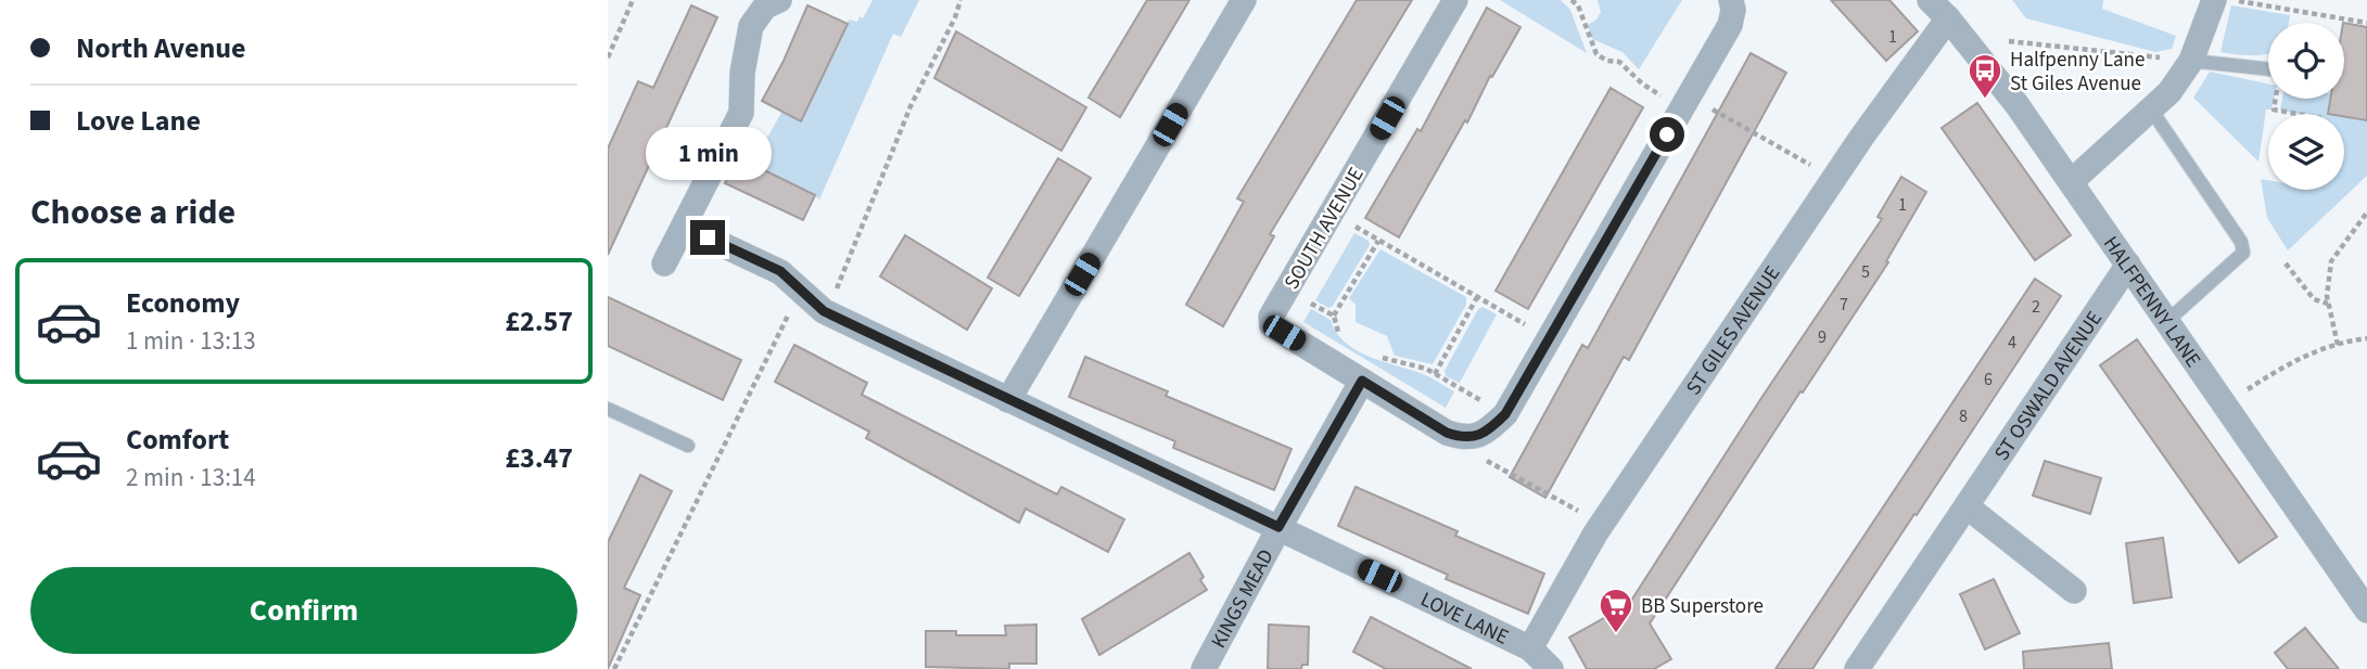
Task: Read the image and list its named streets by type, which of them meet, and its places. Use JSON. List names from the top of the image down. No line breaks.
{"streets":{"street":["SOUTH AVENUE","HALFPENNY LANE","ST GILES AVENUE","ST OSWALD AVENUE","KINGS MEAD","LOVE LANE"]},"crossings":[["SOUTH AVENUE","KINGS MEAD"],["HALFPENNY LANE","ST GILES AVENUE"],["HALFPENNY LANE","ST OSWALD AVENUE"],["ST GILES AVENUE","LOVE LANE"],["KINGS MEAD","LOVE LANE"]],"places":{"bus stop":["Halfpenny Lane St Giles Avenue"],"supermarket":["BB Superstore"]},"house_numbers":["1","1","5","7","2","9","4","6","8"],"page":{"banner":["North Avenue","Love Lane"],"bubble":"1 min","heading":"Choose a ride","list":[{"name":"Economy","note":"1 min · 13:13","value":"£2.57"},{"name":"Comfort","note":"2 min · 13:14","value":"£3.47"}],"buttons":"Confirm"}}
